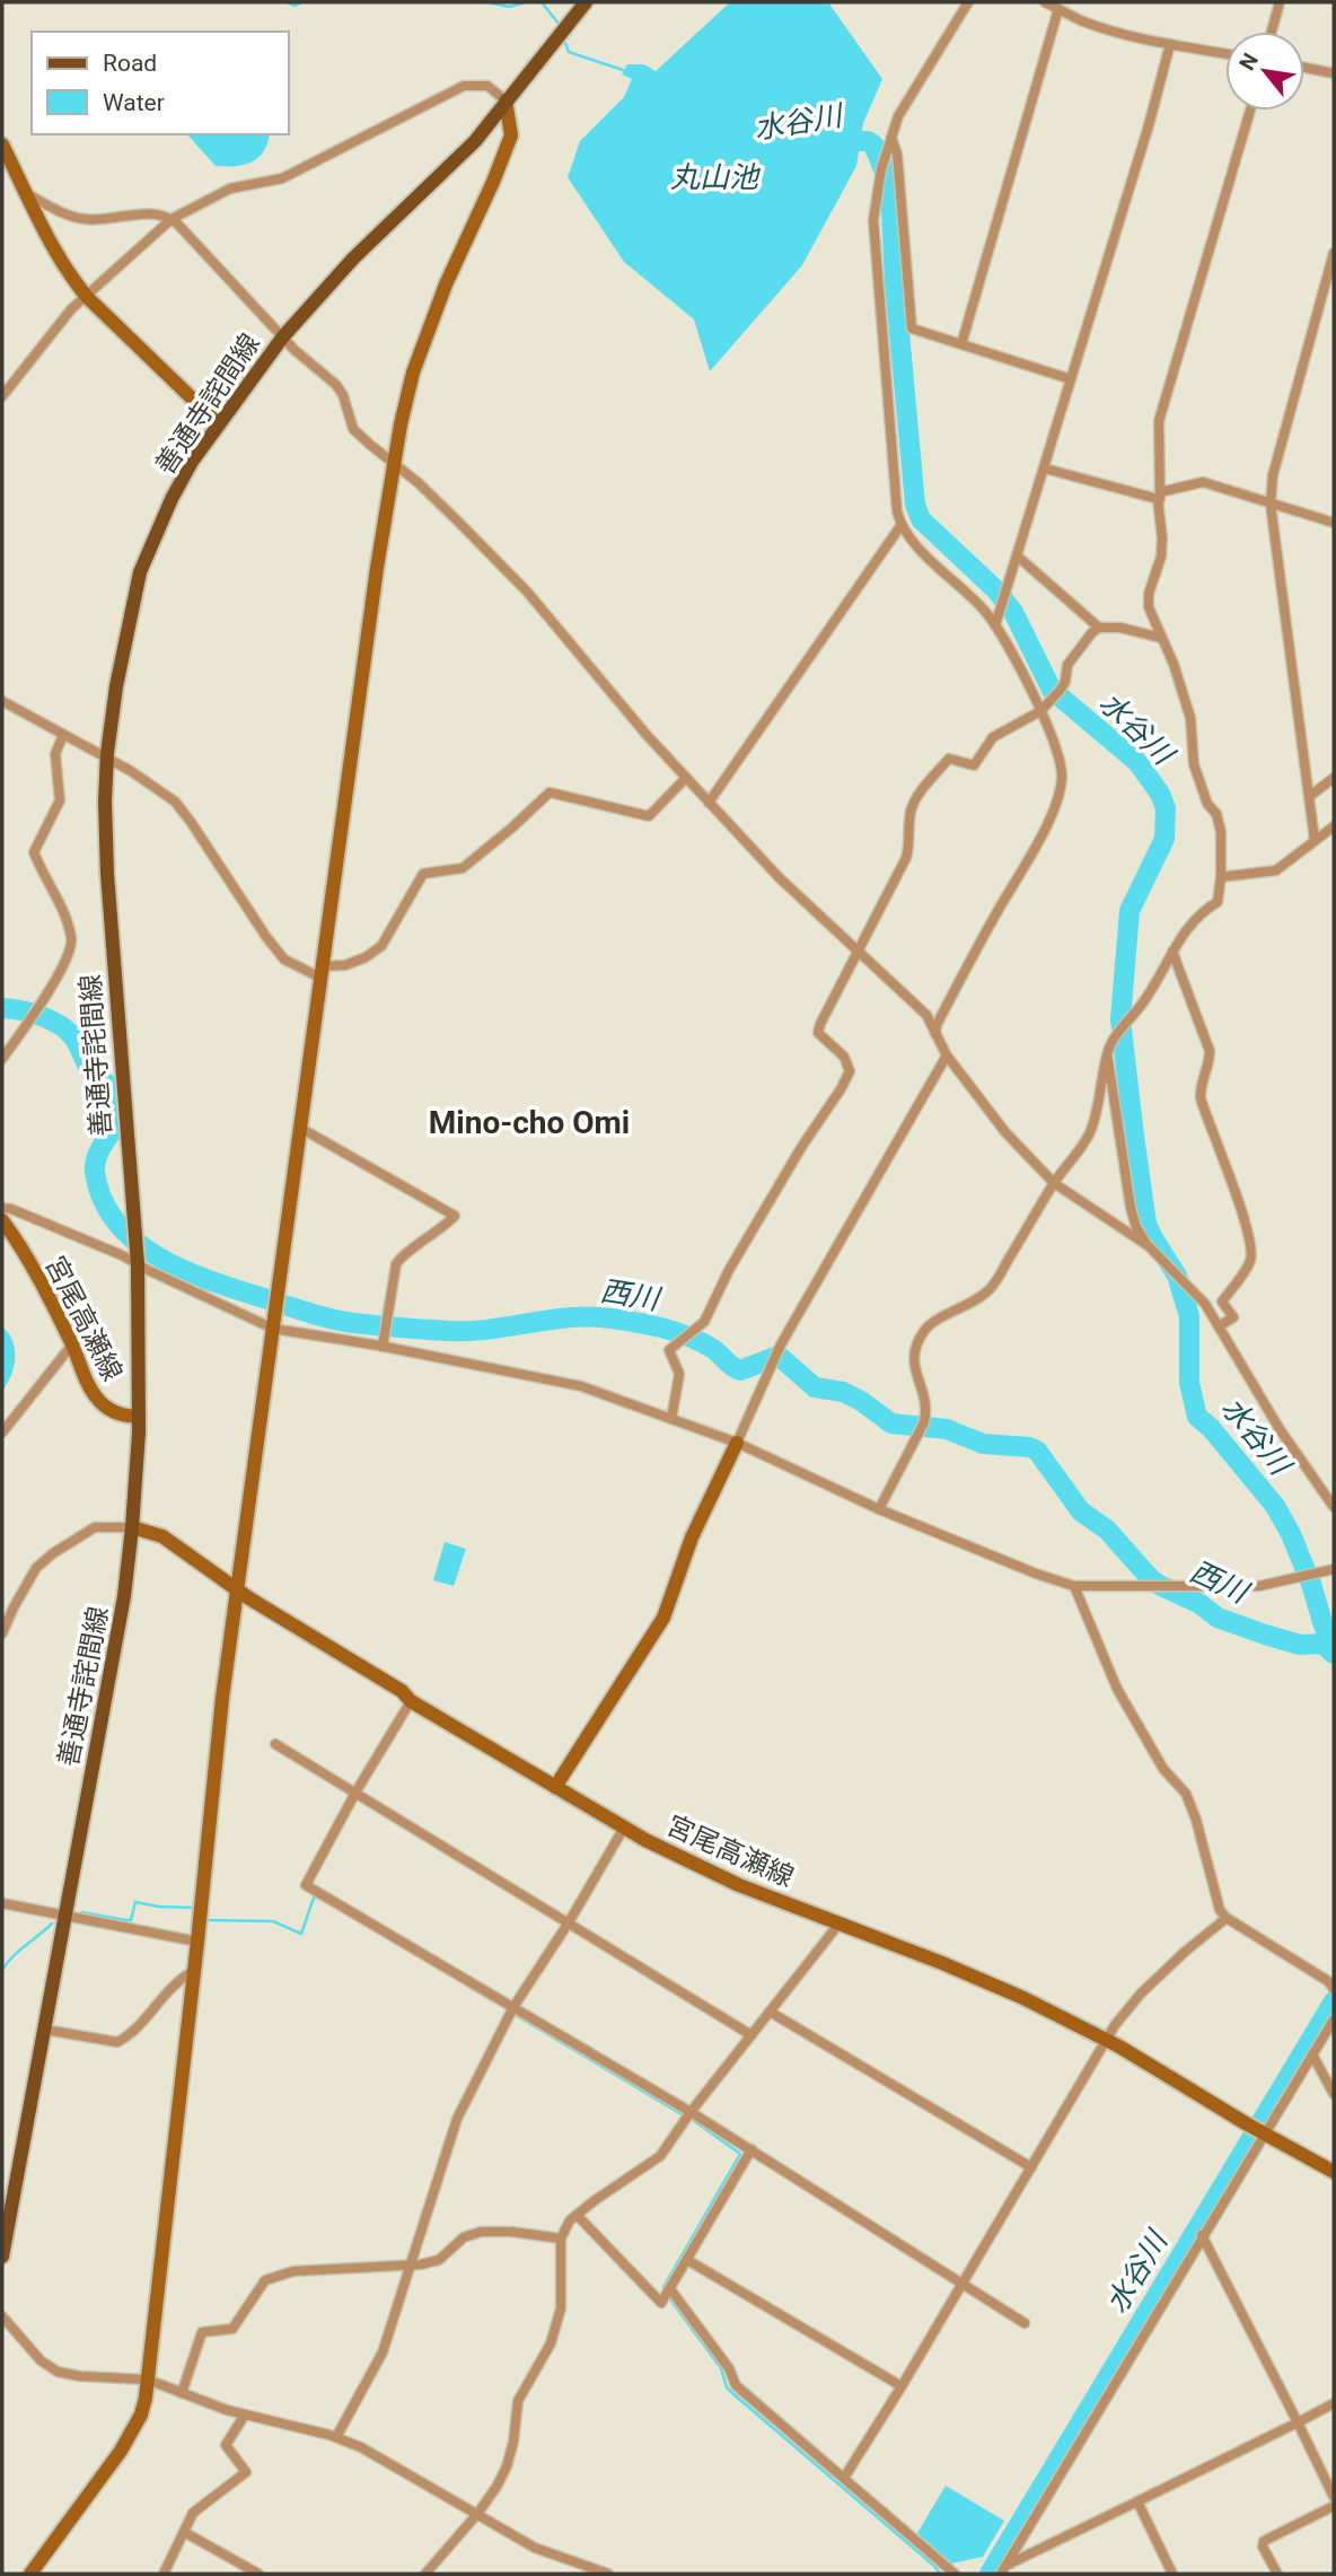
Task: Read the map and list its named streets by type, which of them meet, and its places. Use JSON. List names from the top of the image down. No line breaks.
{"streets":{"main road":["善通寺詫間線"],"street":["宮尾高瀬線"]},"crossings":[["善通寺詫間線","宮尾高瀬線"]],"districts":["Mino-cho Omi"],"water":["水谷川","丸山池","西川"],"legend":["Road","Water"],"north":"top left"}
